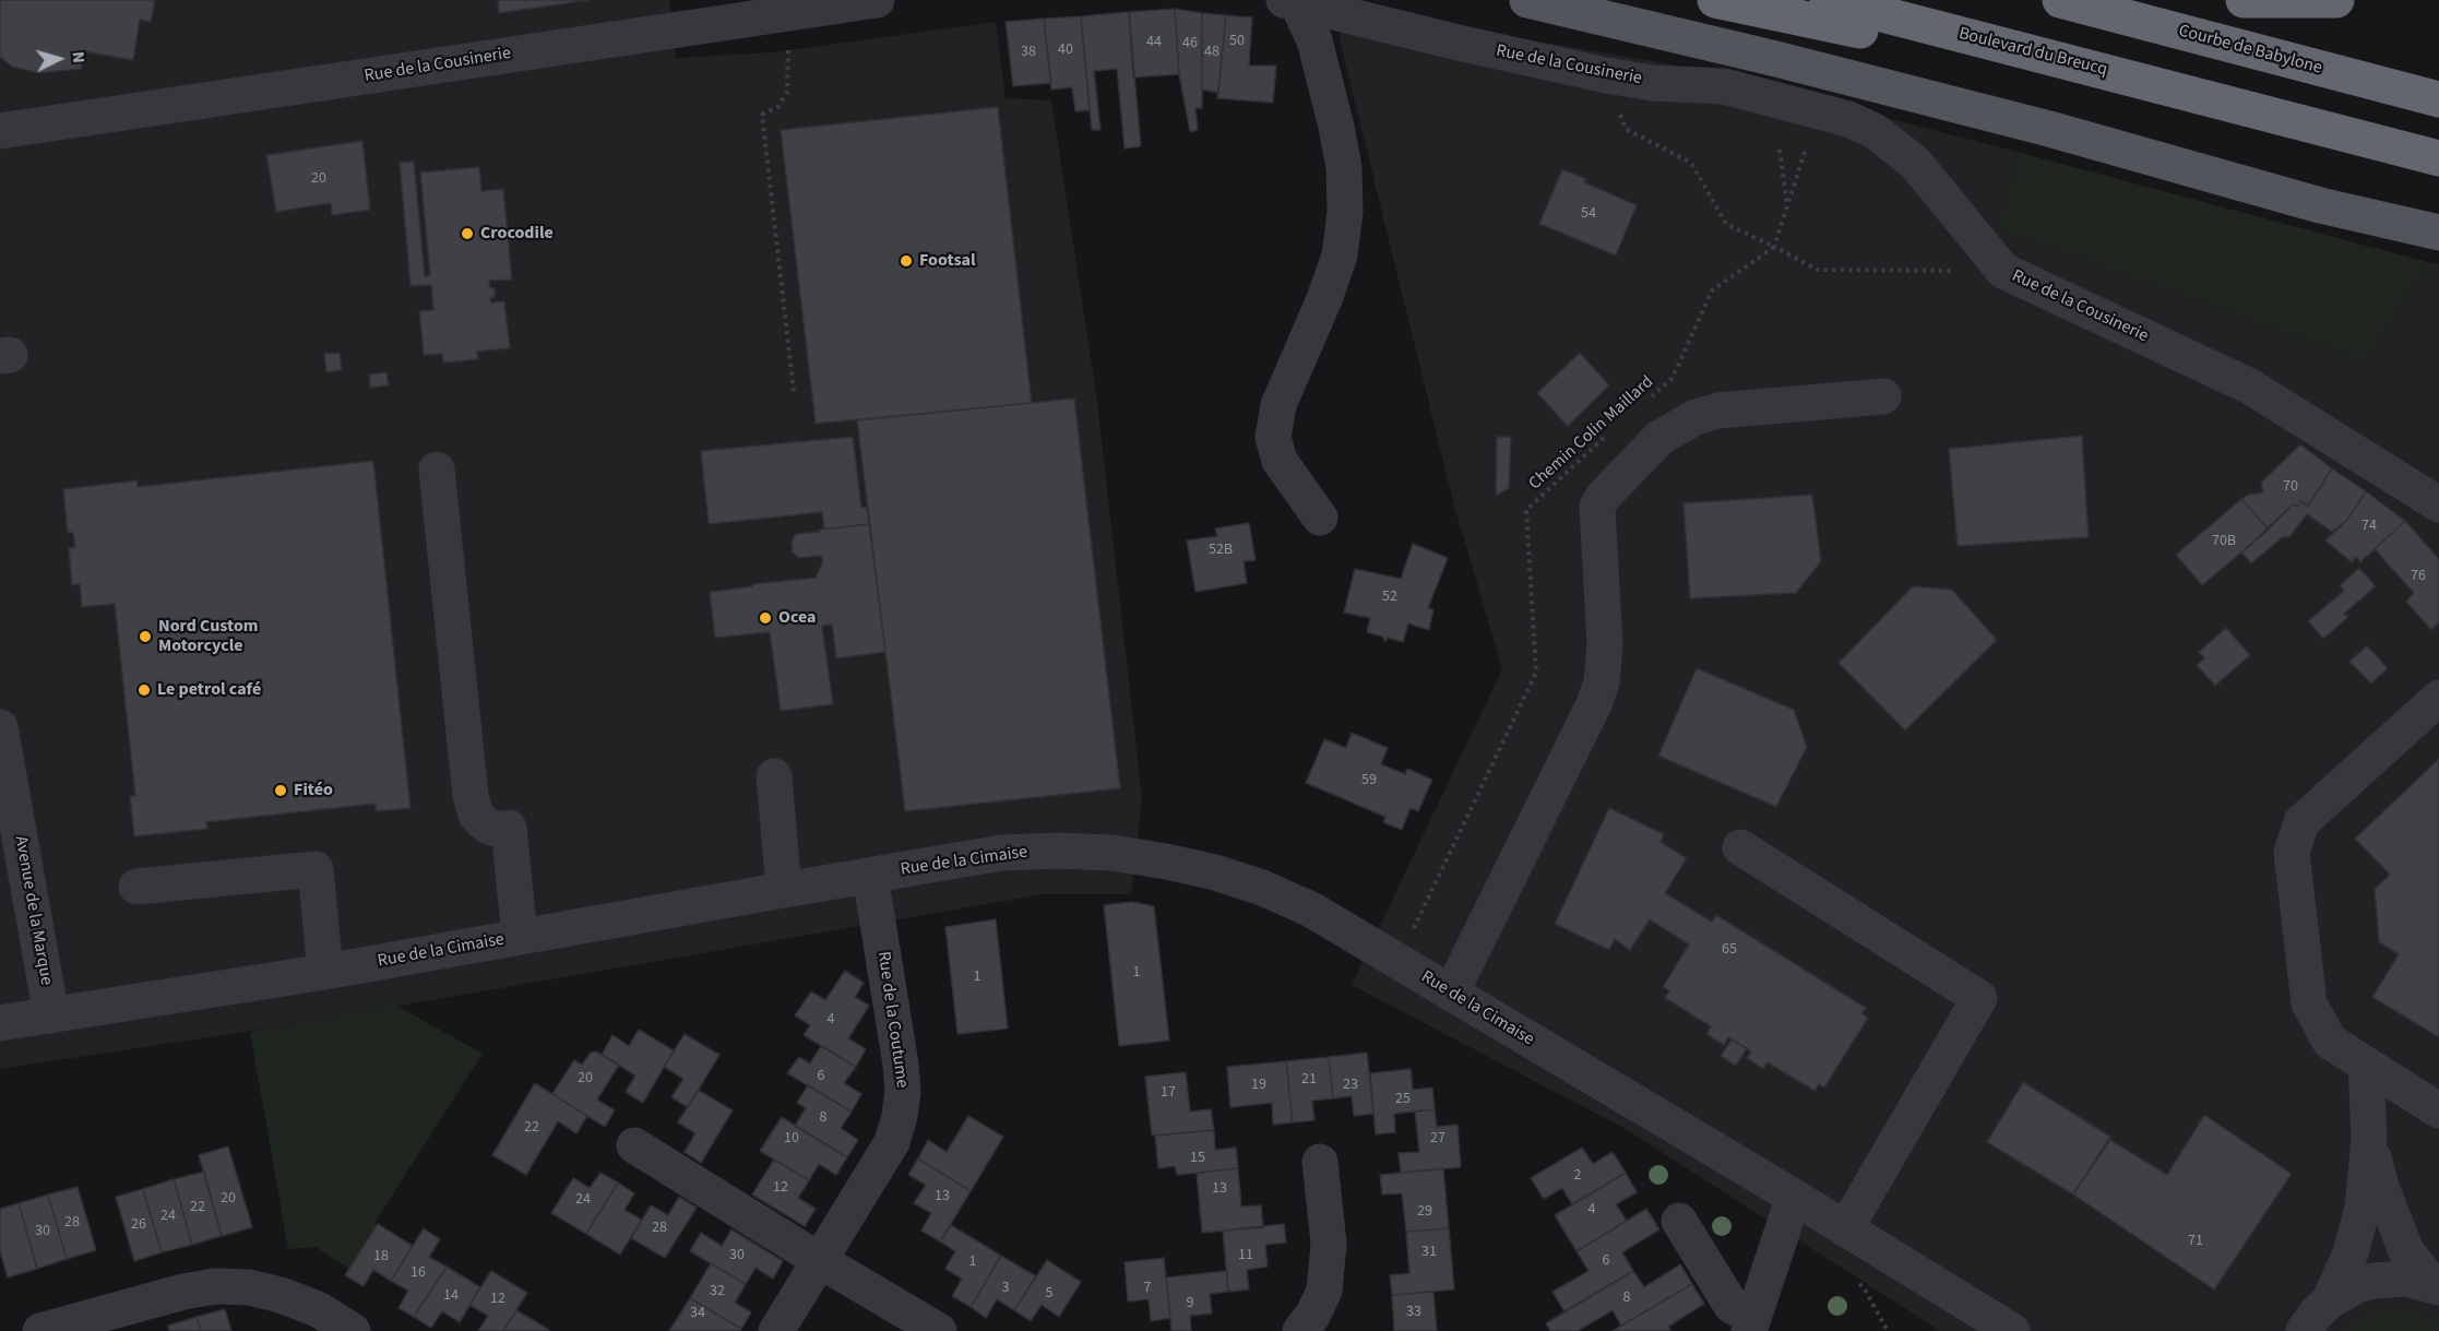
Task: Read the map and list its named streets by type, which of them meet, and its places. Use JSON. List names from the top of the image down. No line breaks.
{"streets":{"highway":["Courbe de Babylone","Boulevard du Breucq"],"street":["Rue de la Cousinerie","Rue de la Cimaise","Avenue de la Marque","Rue de la Coutume"],"path":["Chemin Colin Maillard"]},"crossings":[["Chemin Colin Maillard","Rue de la Cimaise"],["Rue de la Cimaise","Avenue de la Marque"],["Rue de la Cimaise","Rue de la Coutume"]],"places":["Crocodile","Footsal","Ocea","Nord Custom Motorcycle","Le petrol café","Fitéo"],"house_numbers":["50","44","46","40","38","48","20","54","70","74","70B","52B","76","52","59","65","1","1","4","6","20","21","19","23","17","25","8","22","10","27","15","2","12","13","13","20","24","22","4","29","24","28","26","28","30","71","31","30","11","18","6","1","16","3","7","32","5","14","8","12","9","33","34"],"north":"right"}
